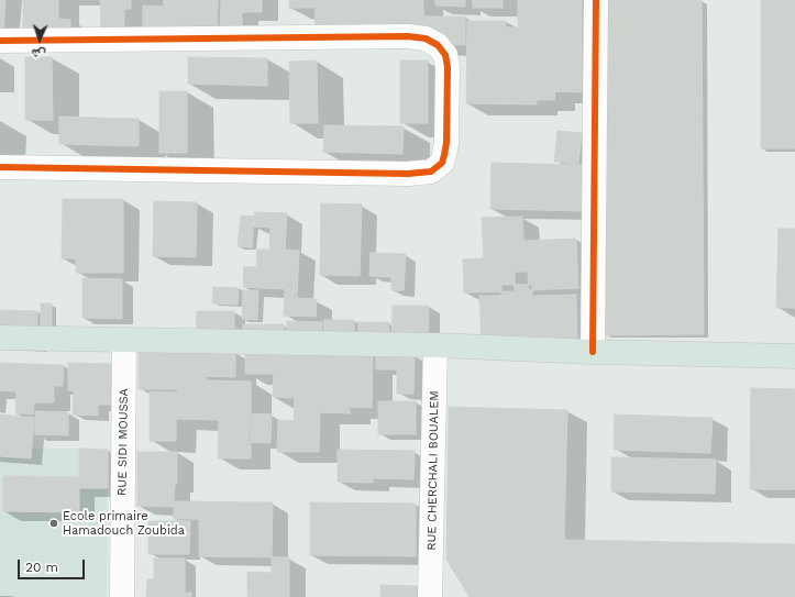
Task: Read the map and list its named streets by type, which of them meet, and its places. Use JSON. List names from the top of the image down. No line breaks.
{"streets":{"street":["RUE SIDI MOUSSA","RUE CHERCHALI BOUALEM"]},"places":["Ecole primaire Hamadouch Zoubida"],"scale_bar":"20 m","north":"bottom"}
